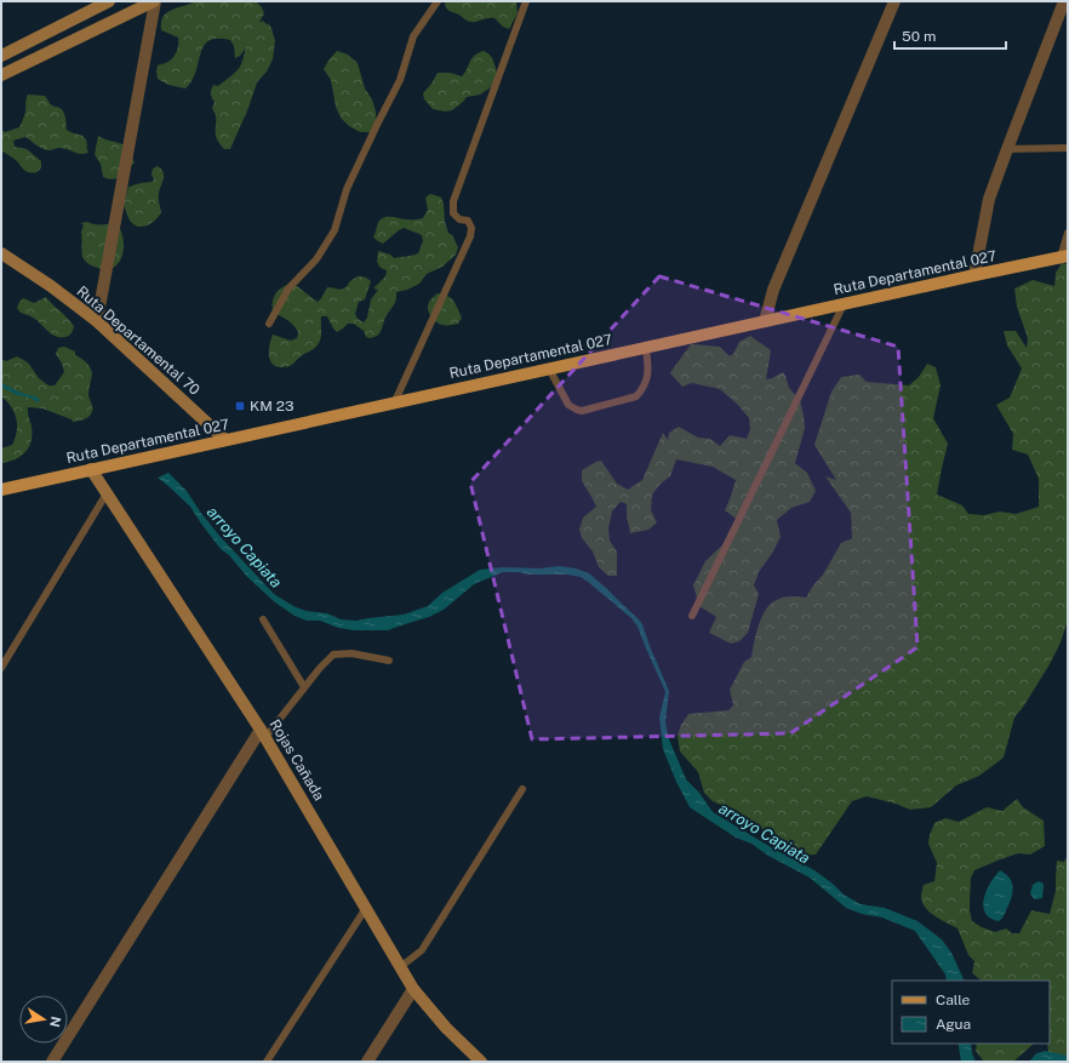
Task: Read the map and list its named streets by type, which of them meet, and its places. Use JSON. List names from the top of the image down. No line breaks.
{"streets":{"main road":["Ruta Departamental 027","Ruta Departamental 70","Rojas Cañada"]},"crossings":[["Ruta Departamental 027","Ruta Departamental 70"],["Ruta Departamental 027","Rojas Cañada"]],"water":["arroyo Capiata"],"places":{"transit":["KM 23"]},"legend":["Calle","Agua"],"scale_bar":"50 m","north":"right"}
